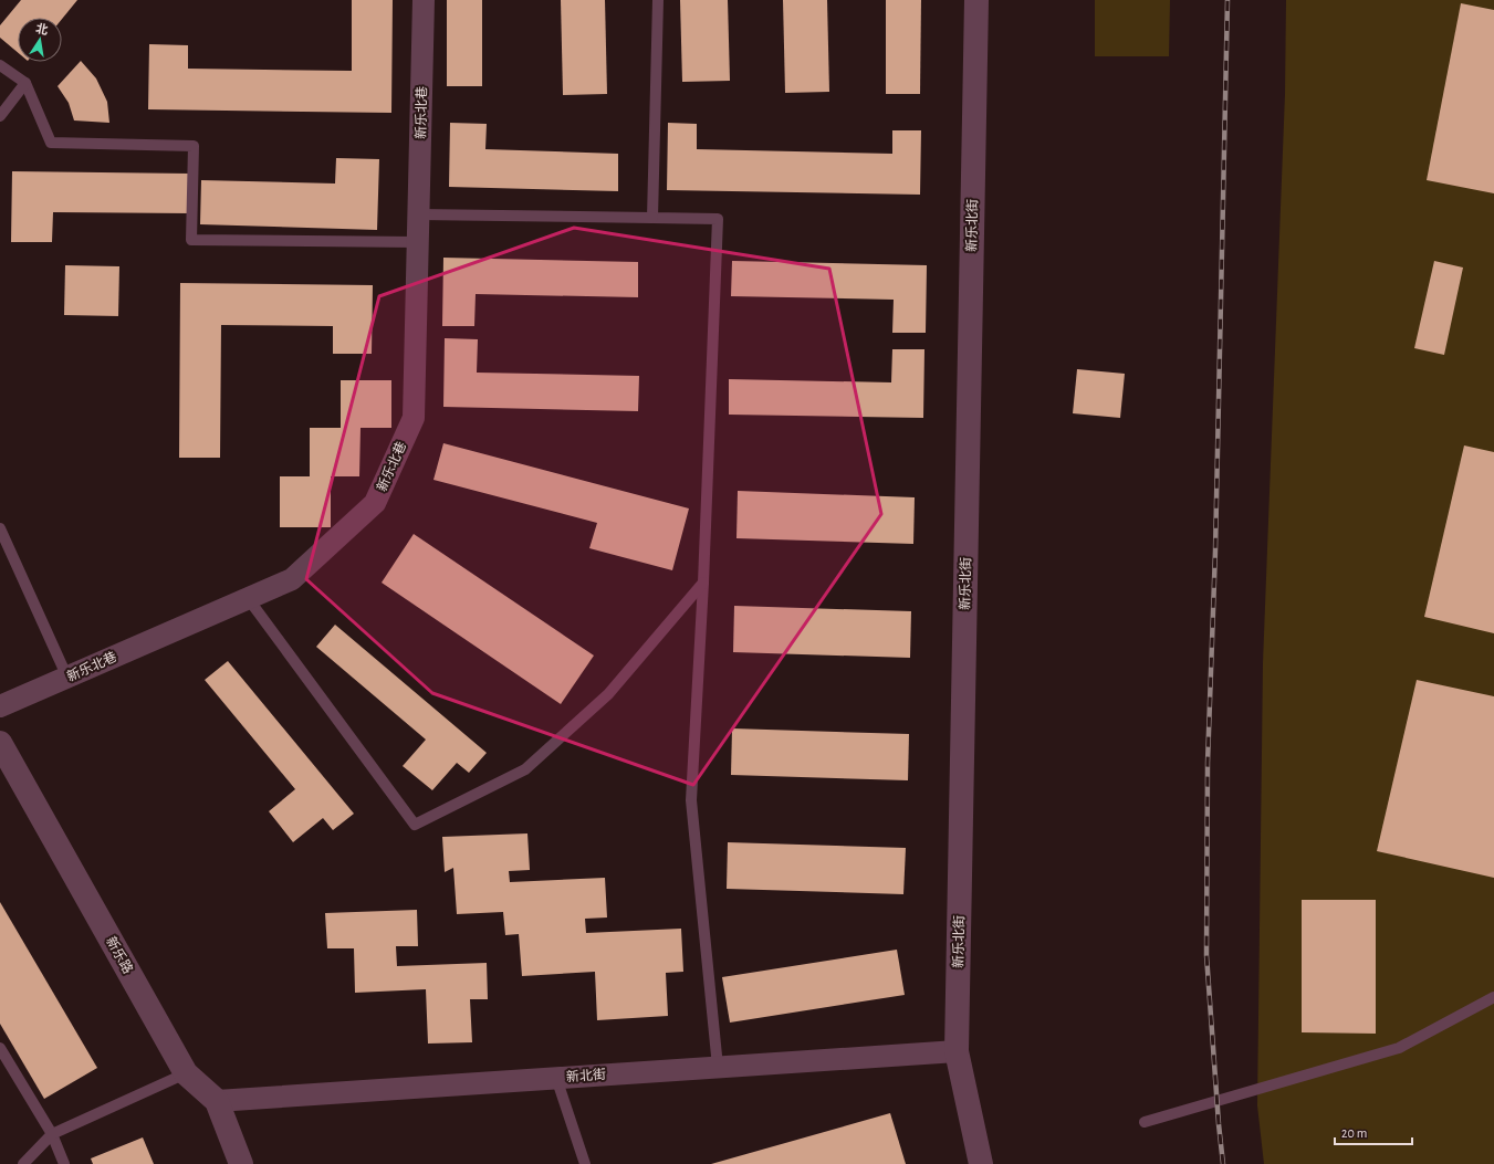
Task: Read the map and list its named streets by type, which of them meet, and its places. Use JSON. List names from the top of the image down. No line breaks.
{"streets":{"street":["新乐北巷","新乐北街","新乐路","新北街"]},"crossings":[["新乐北街","新北街"],["新乐路","新北街"]],"scale_bar":"20 m","north":"top"}
